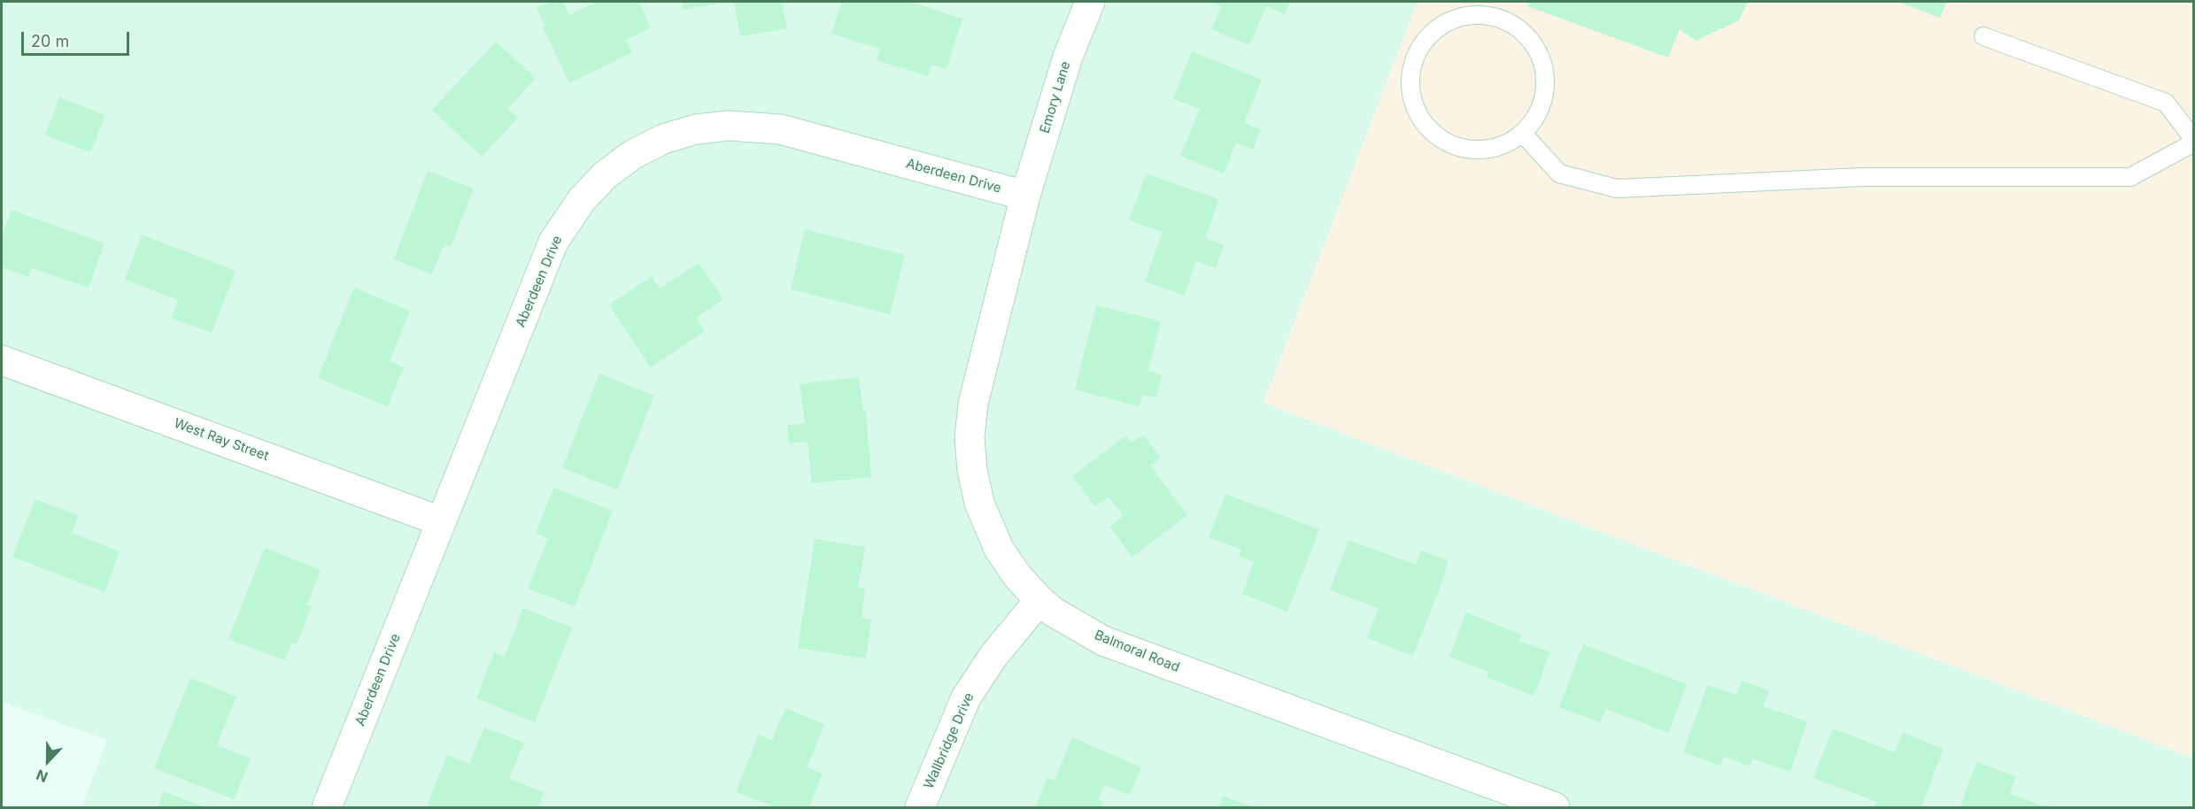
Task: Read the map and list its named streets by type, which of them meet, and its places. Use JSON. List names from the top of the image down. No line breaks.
{"streets":{"street":["Emory Lane","Aberdeen Drive","West Ray Street","Balmoral Road","Wallbridge Drive"]},"crossings":[["Emory Lane","Aberdeen Drive"],["Emory Lane","Balmoral Road"],["Aberdeen Drive","West Ray Street"],["Aberdeen Drive","Balmoral Road"],["Balmoral Road","Wallbridge Drive"]],"scale_bar":"20 m","north":"bottom"}
